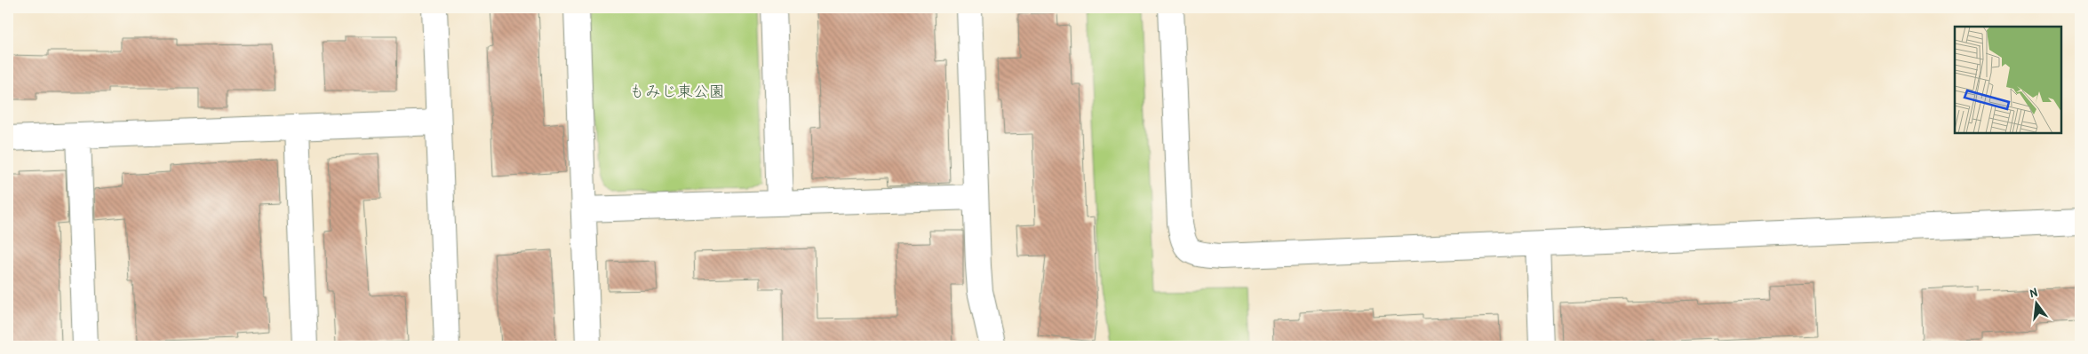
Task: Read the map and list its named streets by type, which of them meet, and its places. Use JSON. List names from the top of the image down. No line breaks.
{"parks":["もみじ東公園"],"north":"top"}
